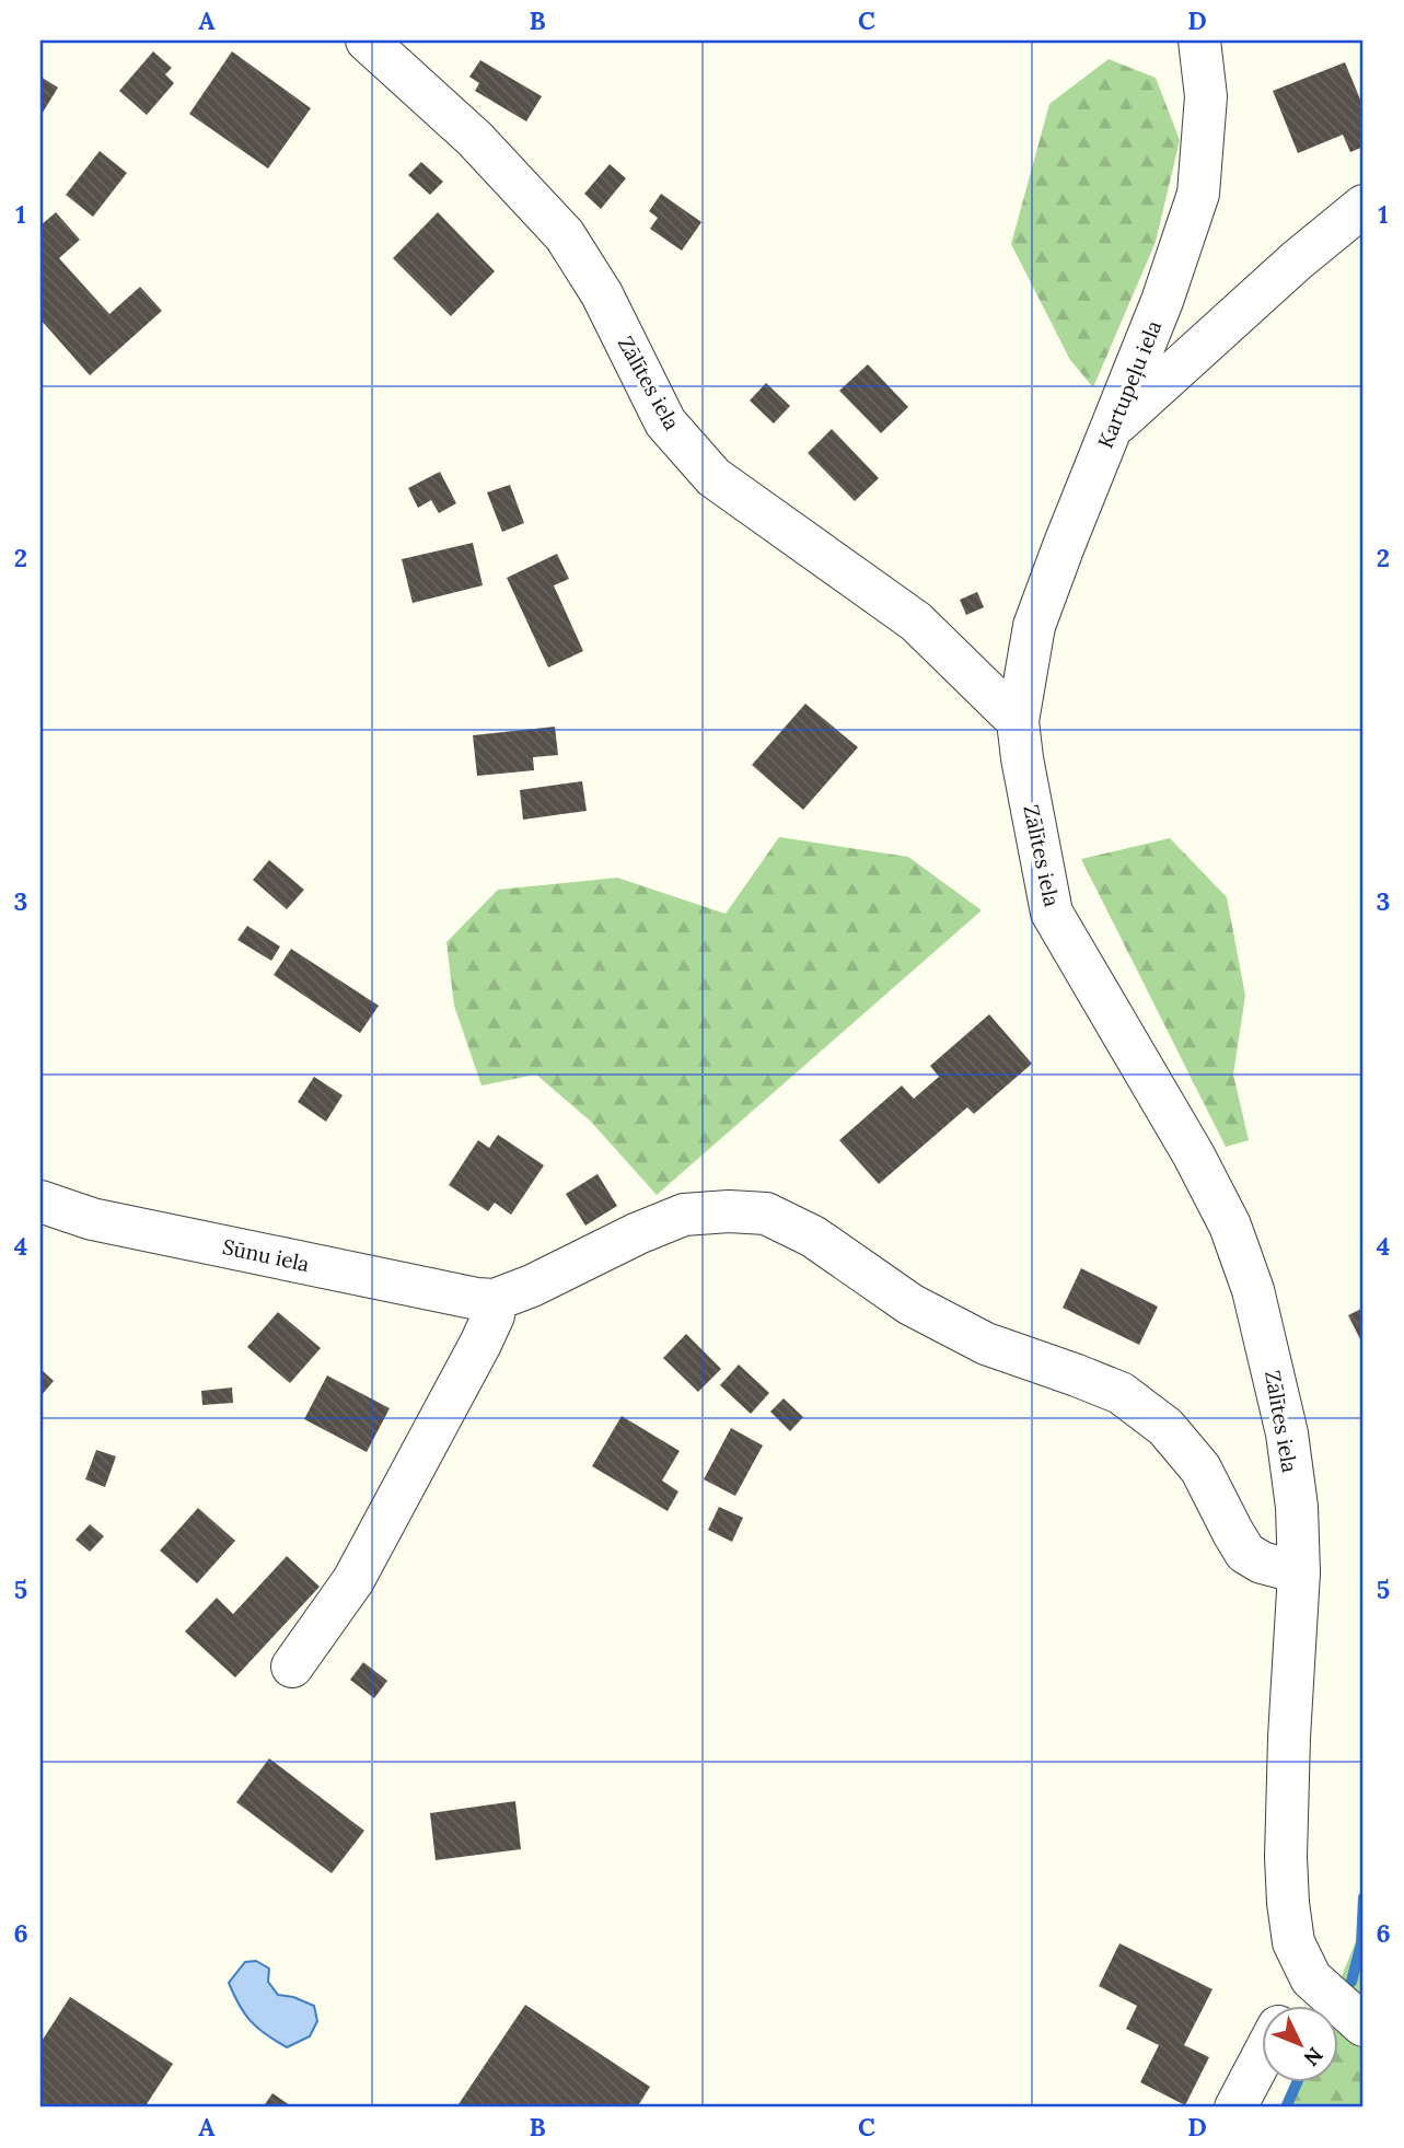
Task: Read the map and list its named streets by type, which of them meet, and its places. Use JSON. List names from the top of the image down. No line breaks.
{"streets":{"street":["Zālītes iela","Kartupeļu iela","Sūnu iela"]},"crossings":[["Zālītes iela","Kartupeļu iela"]],"north":"bottom right","grid":{"columns":["A","B","C","D"],"rows":["1","2","3","4","5","6"]}}
